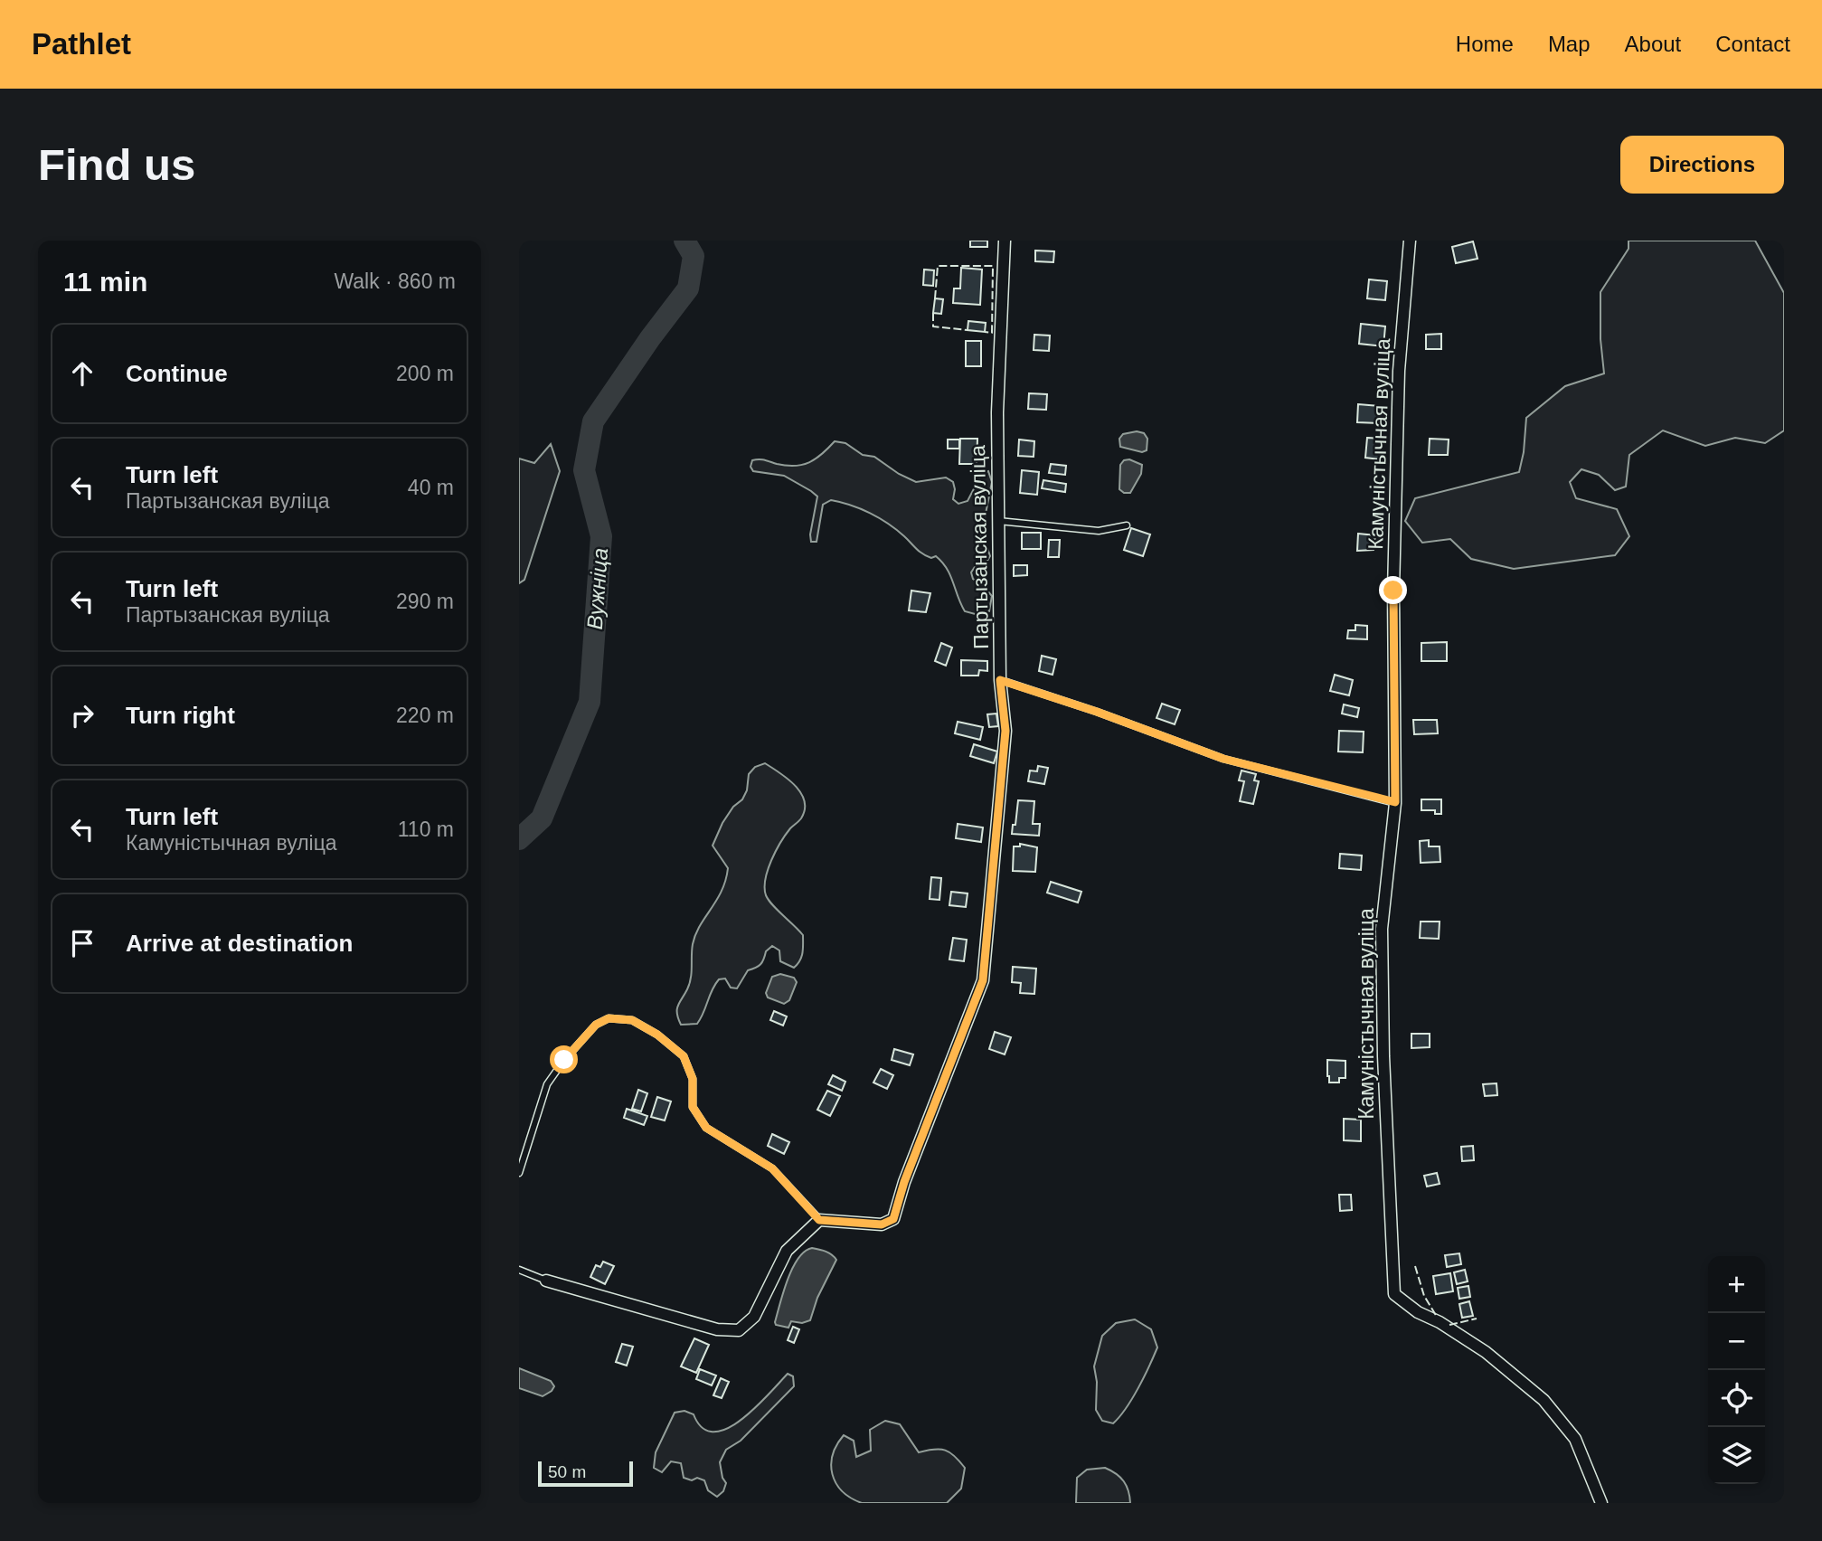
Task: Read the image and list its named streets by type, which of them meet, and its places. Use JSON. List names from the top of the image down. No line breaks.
{"streets":{"street":["Камуністычная вуліца","Партызанская вуліца"]},"water":["Вужніца"],"scale_bar":"50 m","page":{"header":"Pathlet","nav":["Home","Map","About","Contact"],"buttons":"Directions","title":"Find us","heading":["11 min","Walk · 860 m"],"list":[["Continue","200 m"],["Turn left","Партызанская вуліца","40 m"],["Turn left","Партызанская вуліца","290 m"],["Turn right","220 m"],["Turn left","Камуністычная вуліца","110 m"],"Arrive at destination"],"map_buttons":["+","−"],"scale":"50 m"}}
